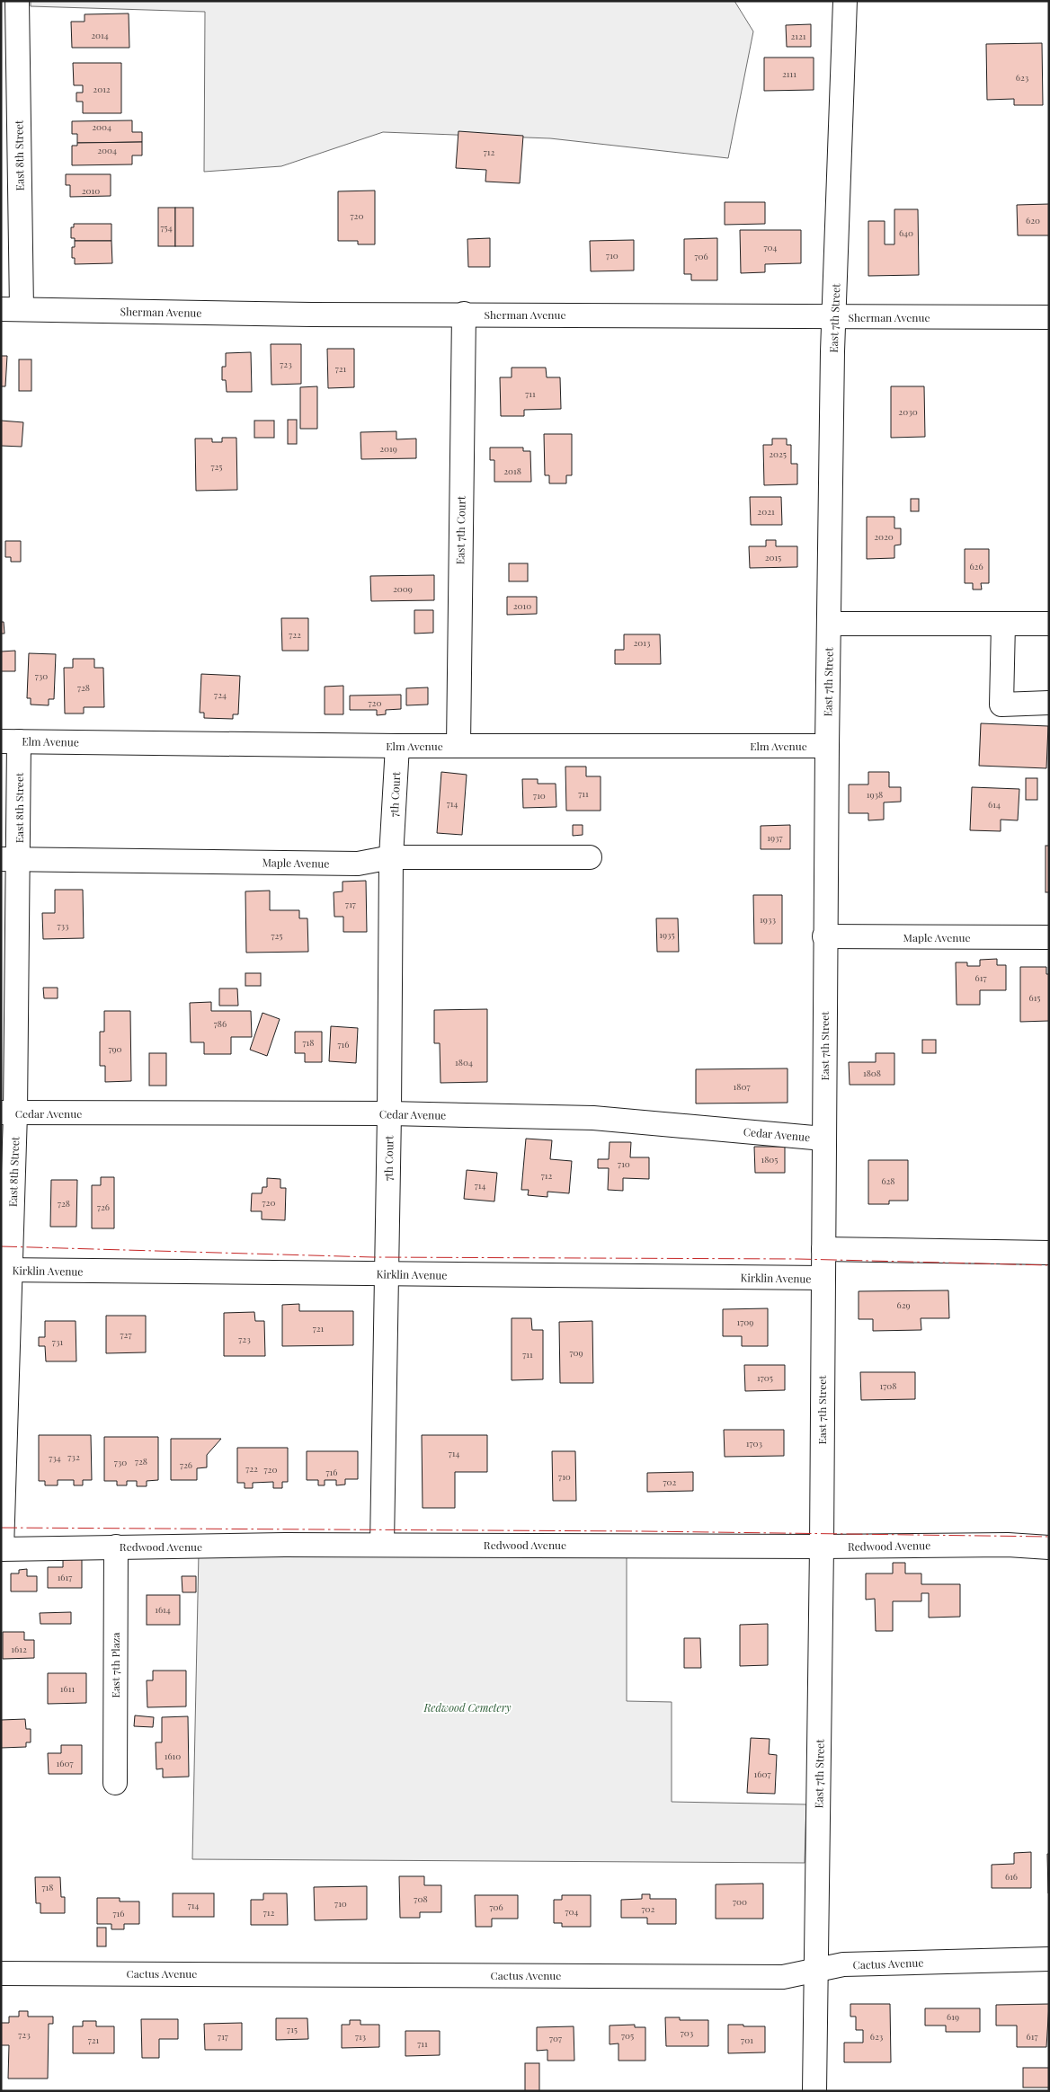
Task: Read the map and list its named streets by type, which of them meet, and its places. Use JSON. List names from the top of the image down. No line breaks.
{"streets":{"street":["East 8th Street","Sherman Avenue","East 7th Street","East 7th Court","Elm Avenue","7th Court","Maple Avenue","Cedar Avenue","Kirklin Avenue","Redwood Avenue","East 7th Plaza","Cactus Avenue"]},"crossings":[["East 8th Street","Sherman Avenue"],["East 8th Street","Elm Avenue"],["East 8th Street","Maple Avenue"],["East 8th Street","Cedar Avenue"],["East 8th Street","Kirklin Avenue"],["East 8th Street","Redwood Avenue"],["Sherman Avenue","East 7th Street"],["Sherman Avenue","East 7th Court"],["East 7th Street","Elm Avenue"],["East 7th Street","Maple Avenue"],["East 7th Street","Cedar Avenue"],["East 7th Street","Kirklin Avenue"],["East 7th Street","Redwood Avenue"],["East 7th Street","Cactus Avenue"],["East 7th Court","Elm Avenue"],["Elm Avenue","7th Court"],["7th Court","Maple Avenue"],["7th Court","Cedar Avenue"],["7th Court","Kirklin Avenue"],["7th Court","Redwood Avenue"],["Redwood Avenue","East 7th Plaza"]],"parks":["Redwood Cemetery"],"house_numbers":["2014","2121","2111","623","2012","2004","2004","712","2010","720","620","754","640","704","710","706","723","721","711","2030","2019","2025","725","2018","2021","2020","2015","626","2009","2010","722","2013","730","728","724","720","711","1938","710","714","614","1937","717","1933","733","1935","725","617","615","786","718","716","790","1804","1808","1807","1805","710","712","628","714","720","728","726","629","1709","721","727","723","731","709","711","1705","1708","1703","714","732","734","728","730","726","722","720","716","710","702","1617","1614","1612","1611","1610","1607","1607","616","718","708","700","710","714","706","702","704","712","716","619","715","703","723","705","717","713","623","617","707","721","701","711"]}
